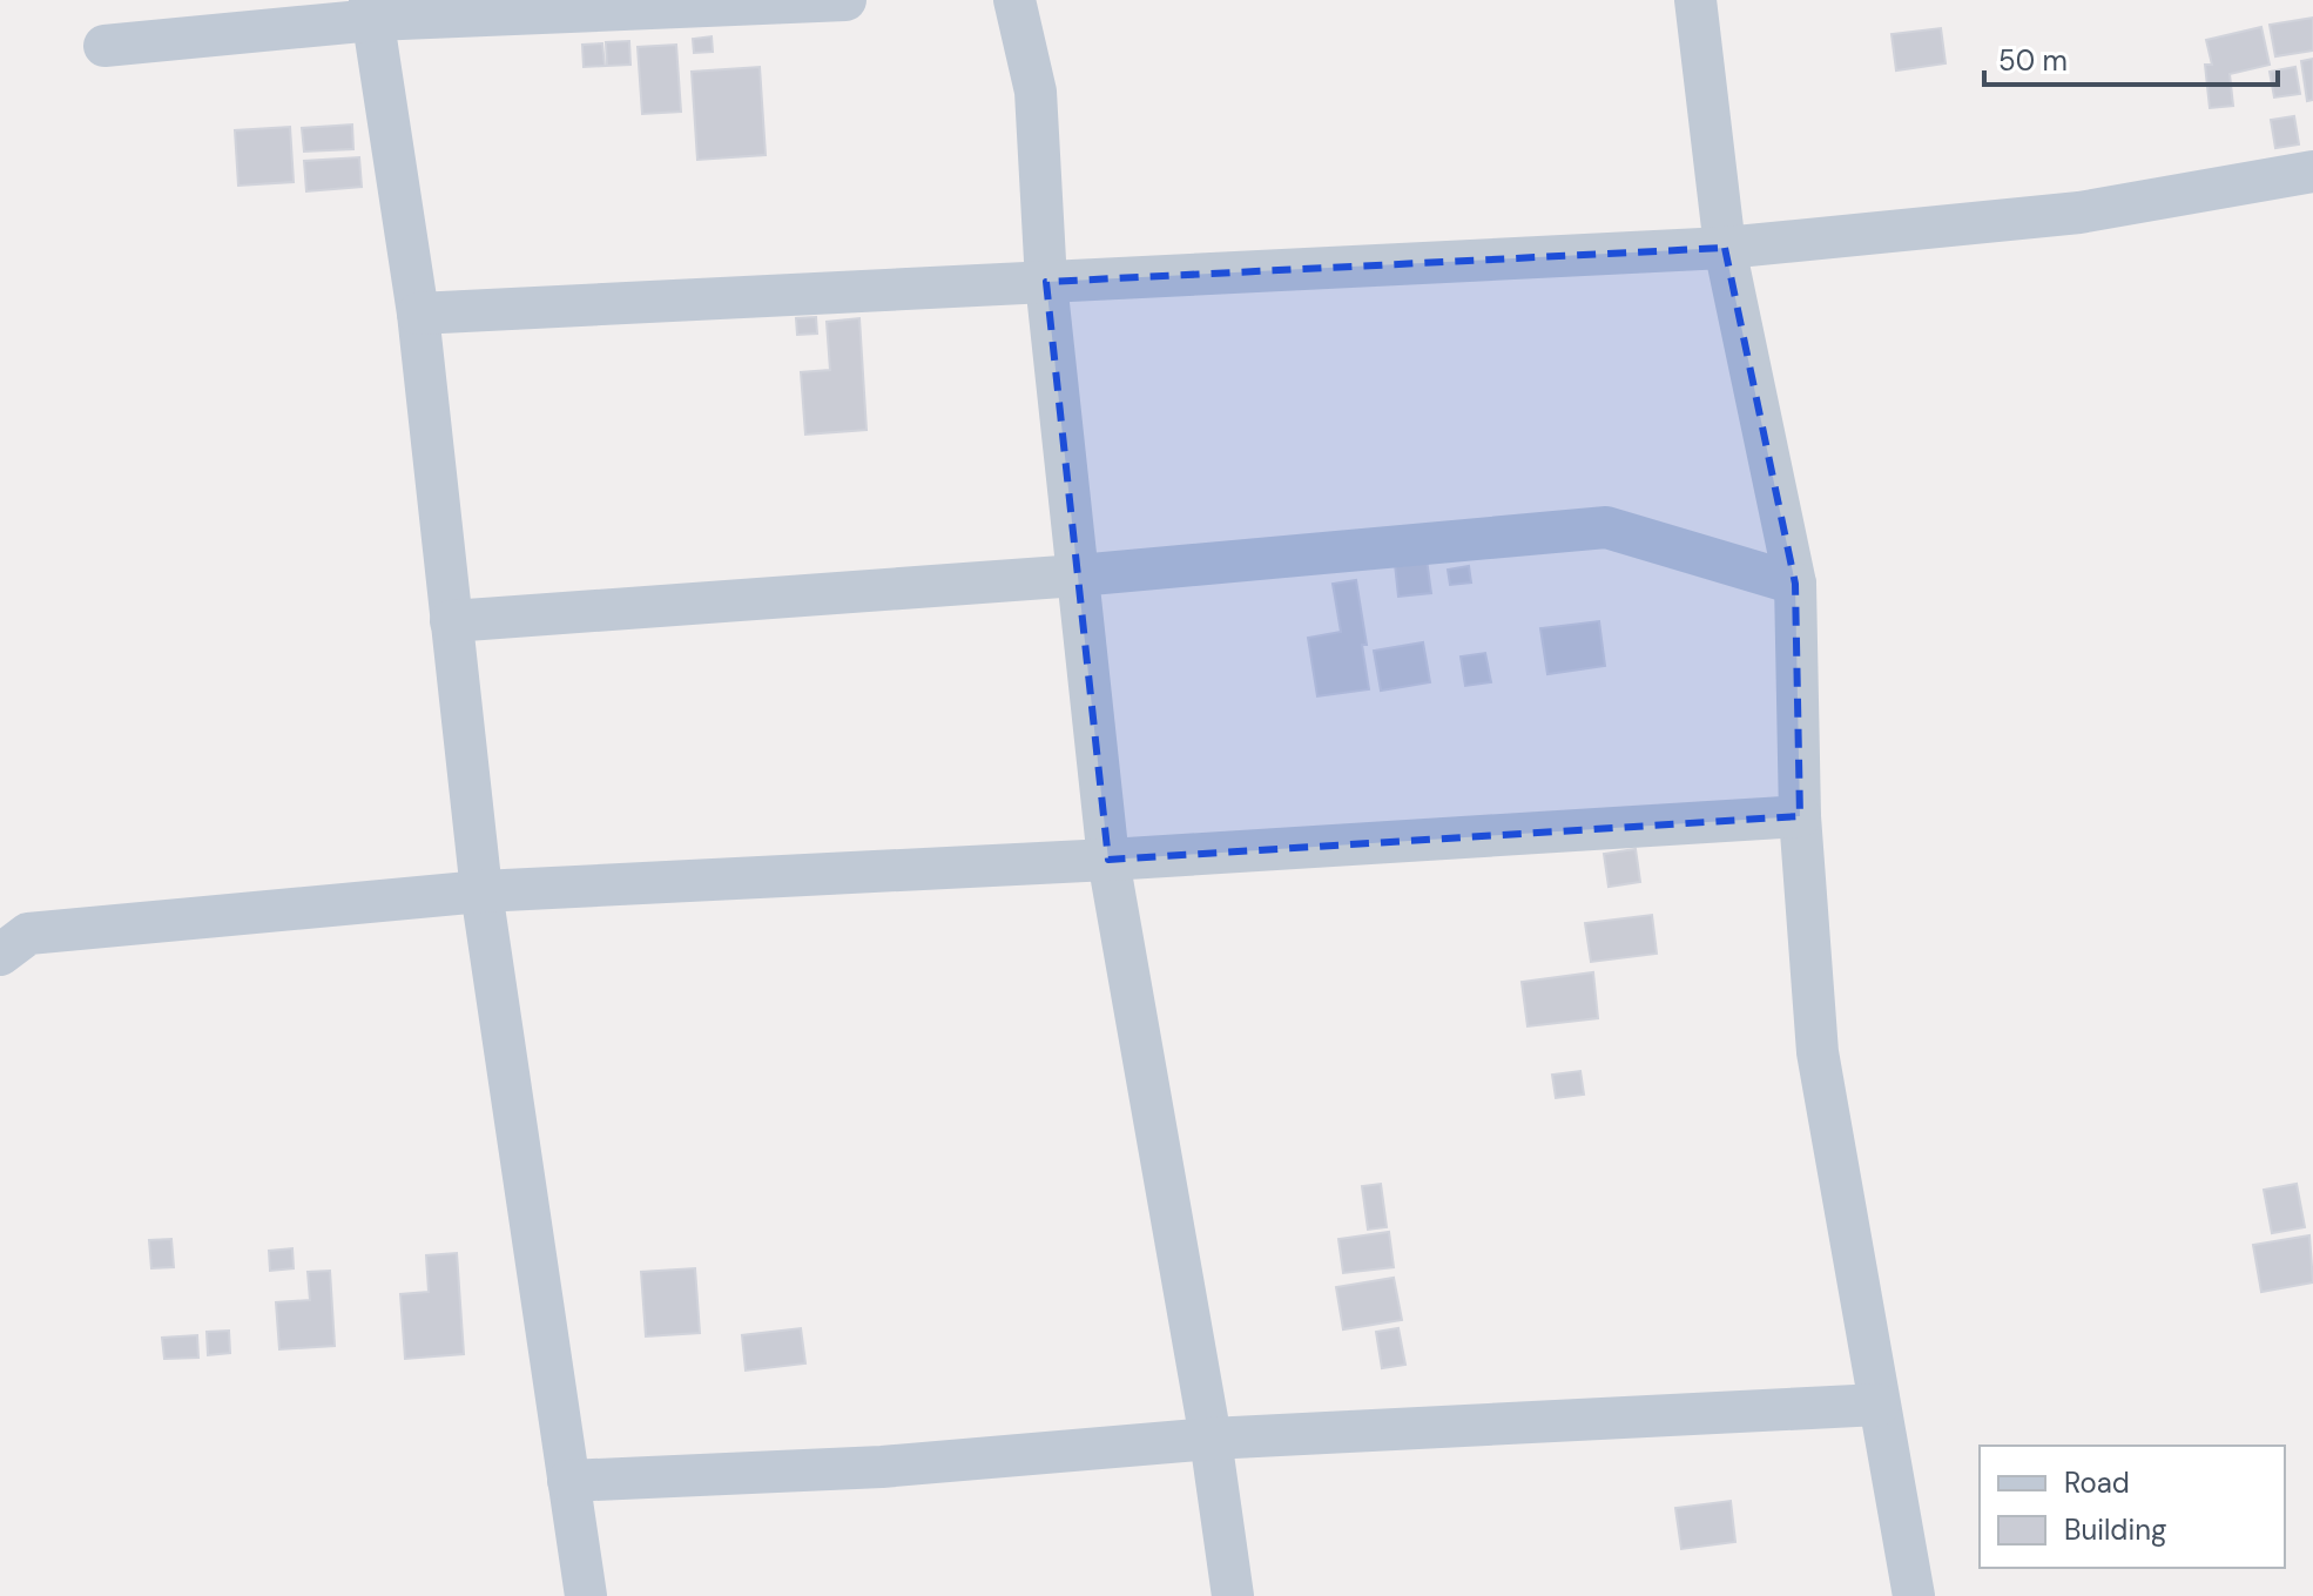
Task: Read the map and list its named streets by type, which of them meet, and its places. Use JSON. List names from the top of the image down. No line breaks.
{"legend":["Road","Building"],"scale_bar":"50 m"}
